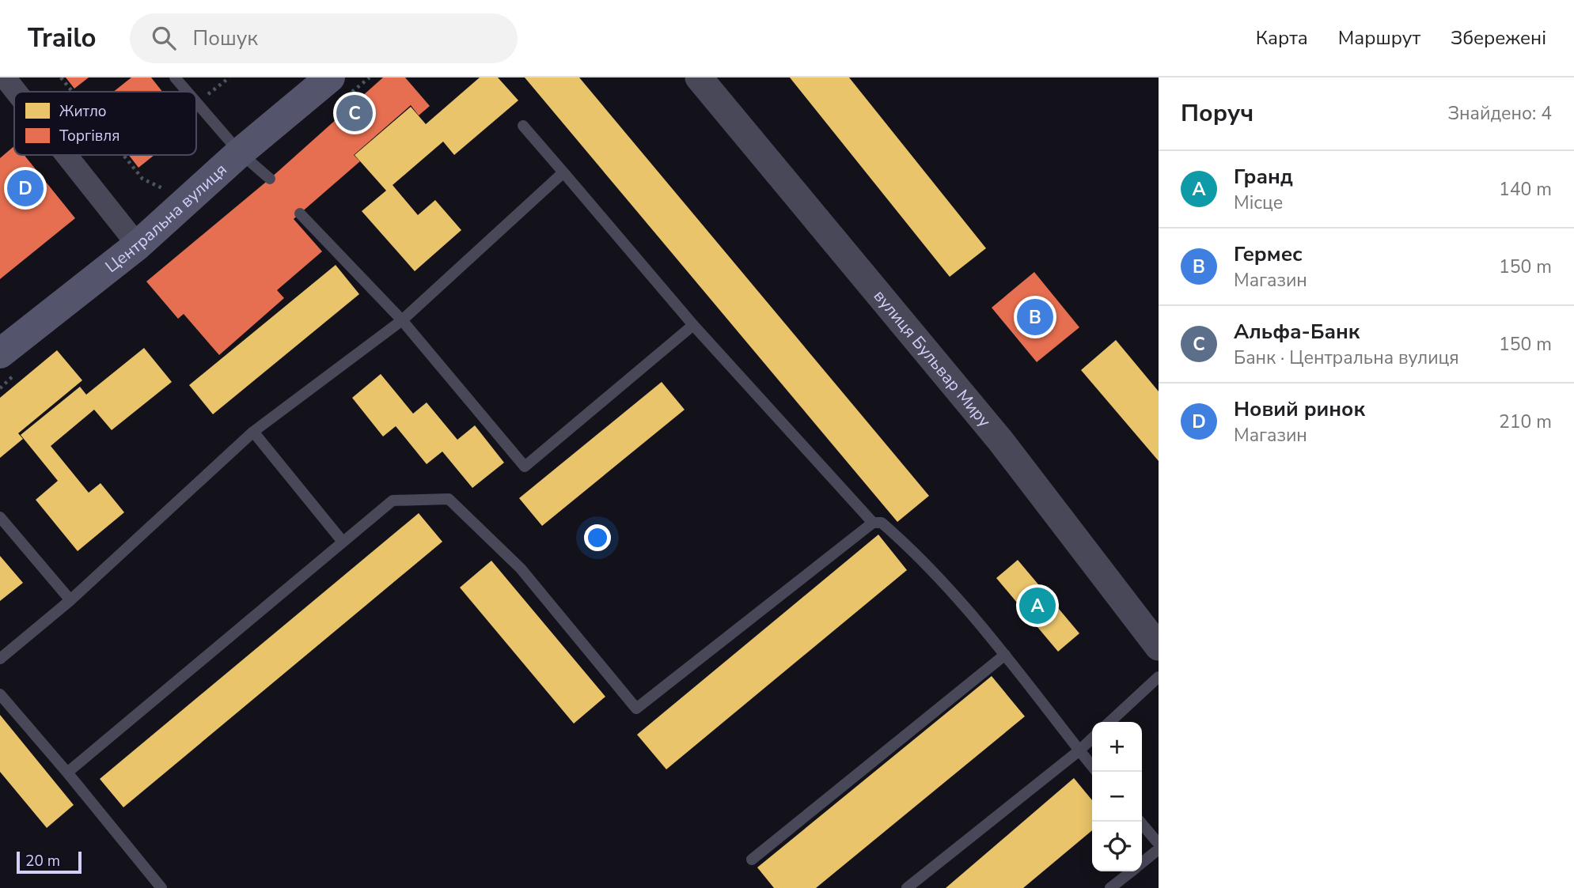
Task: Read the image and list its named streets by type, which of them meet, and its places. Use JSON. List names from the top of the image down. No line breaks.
{"streets":{"main road":["Центральна вулиця"],"street":["вулиця Бульвар Миру"]},"legend":["Житло","Торгівля"],"scale_bar":"20 m","page":{"header":"Trailo","search":"Пошук","nav":["Карта","Маршрут","Збережені"],"heading":["Поруч","Знайдено: 4"],"pins":["C","D","B","A"],"list":[{"mark":"A","name":"Гранд","note":"Місце","value":"140 m"},{"mark":"B","name":"Гермес","note":"Магазин","value":"150 m"},{"mark":"C","name":"Альфа-Банк","note":"Банк · Центральна вулиця","value":"150 m"},{"mark":"D","name":"Новий ринок","note":"Магазин","value":"210 m"}],"map_buttons":["+","−"],"scale":"20 m"}}
